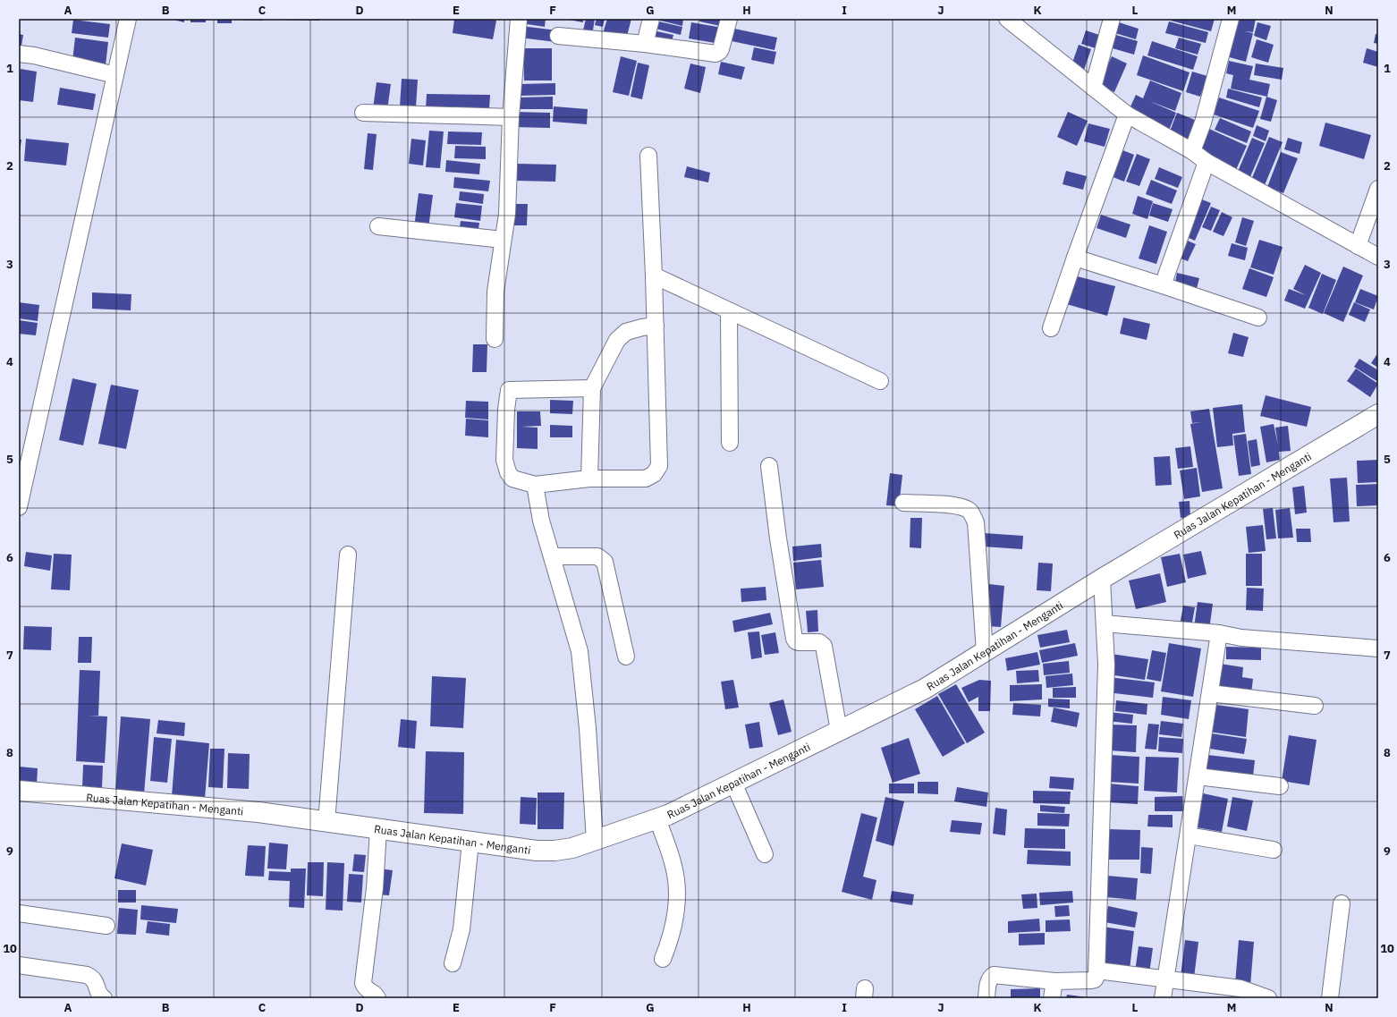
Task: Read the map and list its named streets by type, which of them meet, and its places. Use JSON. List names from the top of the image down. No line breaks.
{"streets":{"main road":["Ruas Jalan Kepatihan - Menganti"]},"grid":{"columns":["A","B","C","D","E","F","G","H","I","J","K","L","M","N"],"rows":["1","2","3","4","5","6","7","8","9","10"]}}
